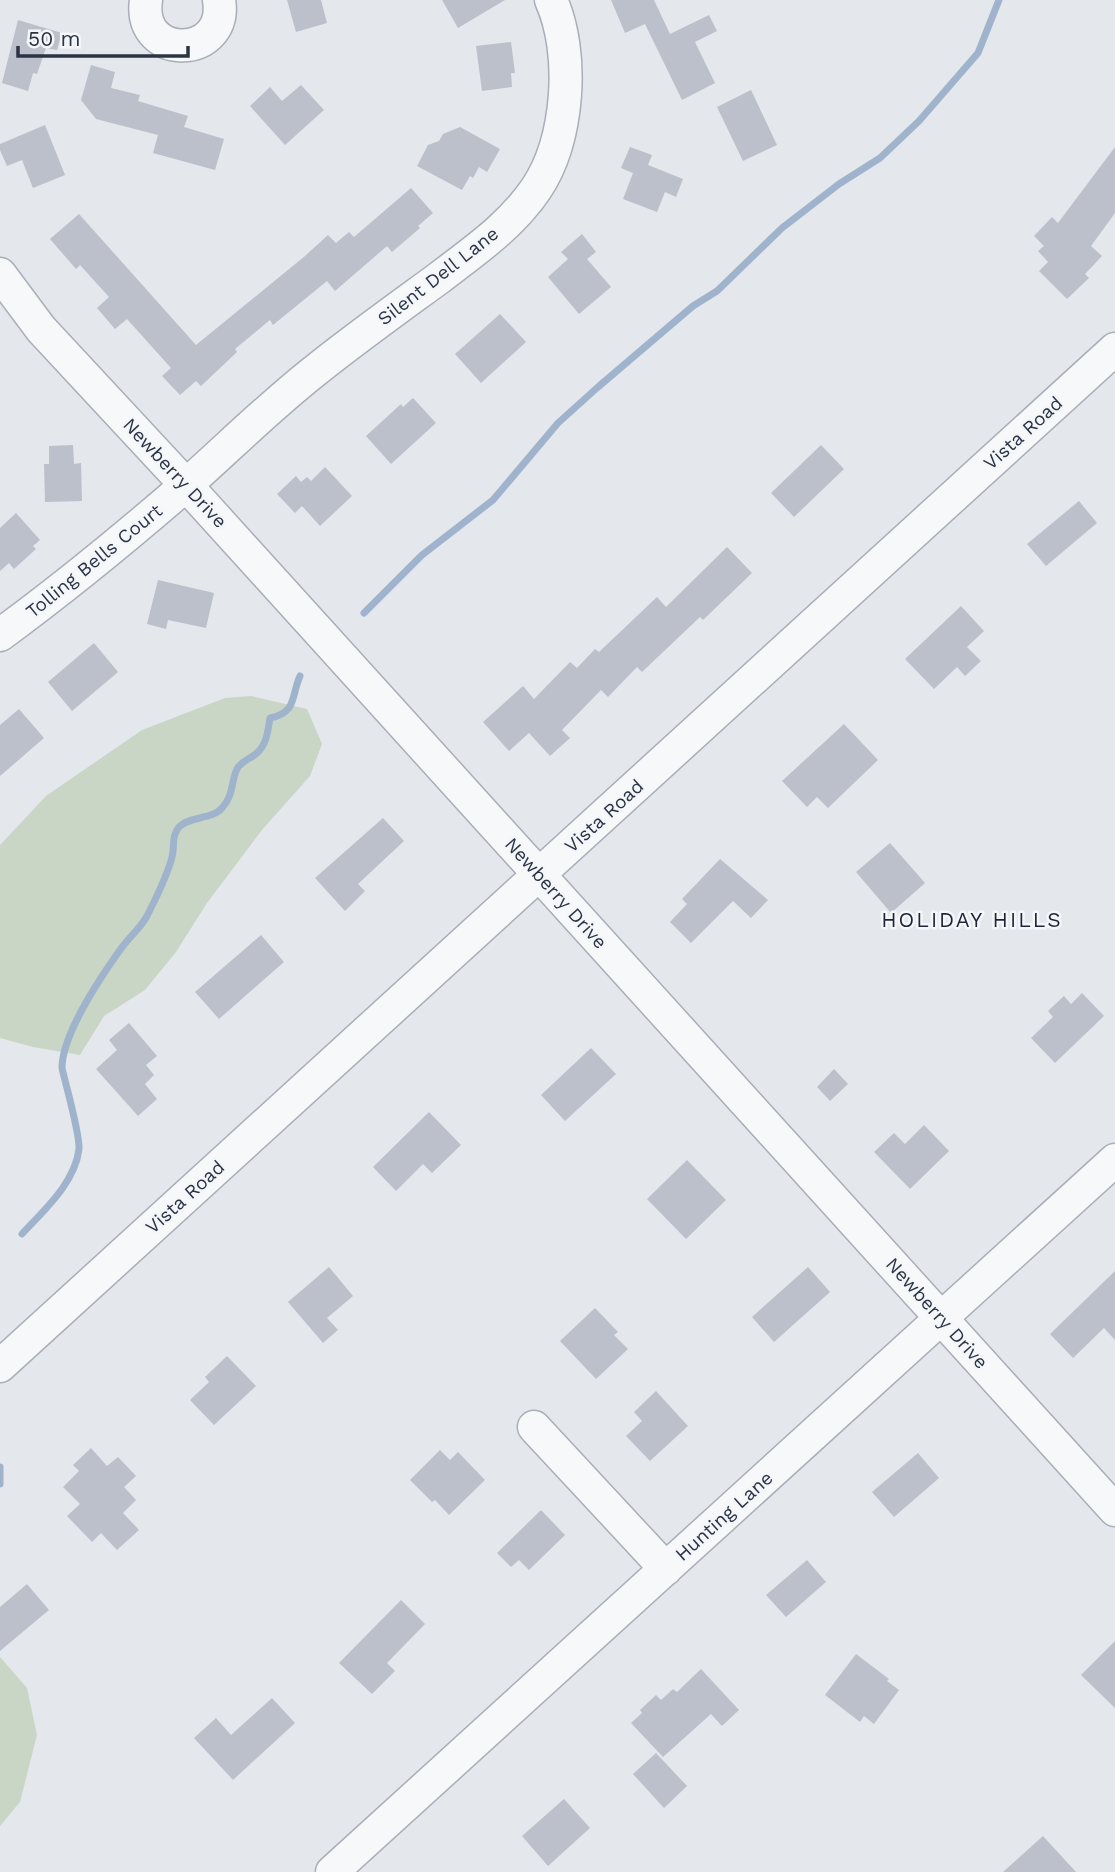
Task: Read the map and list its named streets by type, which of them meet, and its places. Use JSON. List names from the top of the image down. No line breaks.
{"streets":{"street":["Silent Dell Lane","Vista Road","Newberry Drive","Tolling Bells Court","Hunting Lane"]},"crossings":[["Silent Dell Lane","Newberry Drive"],["Silent Dell Lane","Tolling Bells Court"],["Vista Road","Newberry Drive"],["Newberry Drive","Tolling Bells Court"],["Newberry Drive","Hunting Lane"]],"districts":["HOLIDAY HILLS"],"scale_bar":"50 m"}
